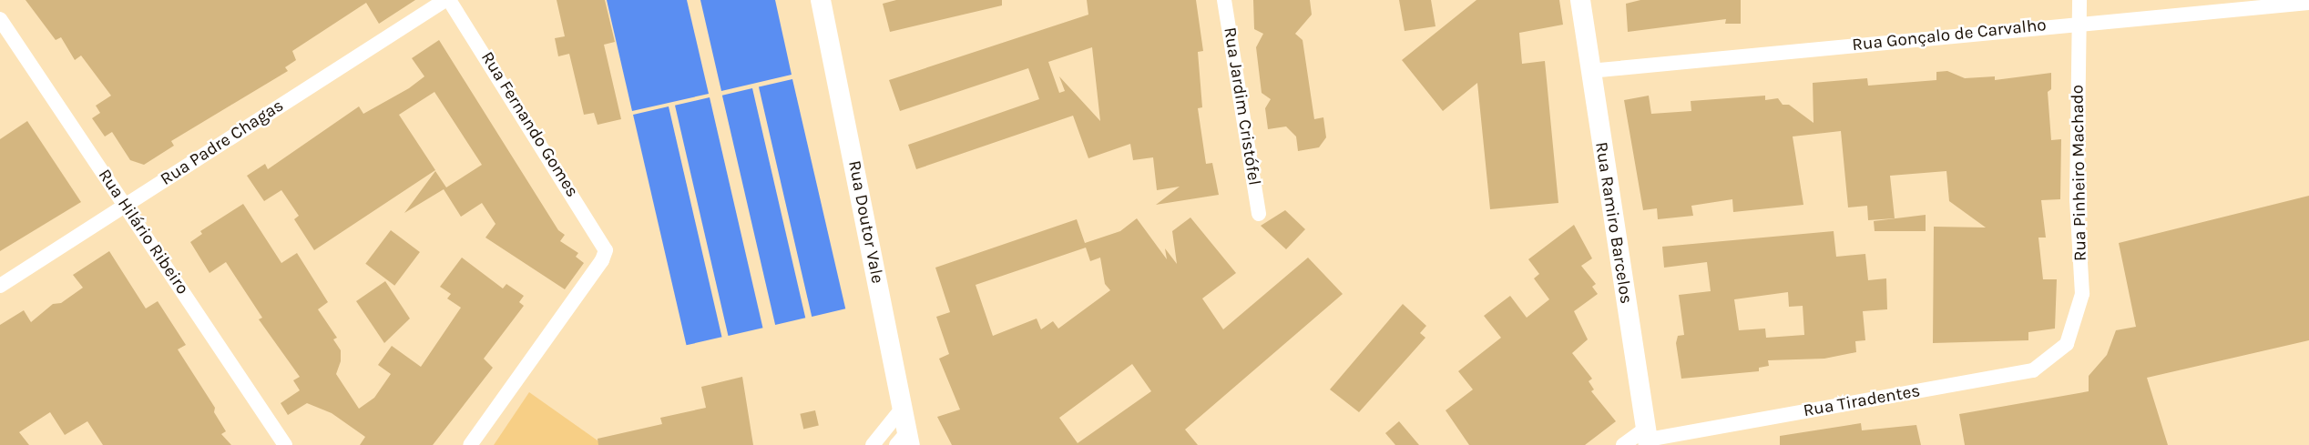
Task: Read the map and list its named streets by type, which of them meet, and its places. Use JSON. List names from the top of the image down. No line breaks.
{"streets":{"street":["Rua Gonçalo de Carvalho","Rua Jardim Cristófel","Rua Fernando Gomes","Rua Padre Chagas","Rua Pinheiro Machado","Rua Doutor Vale","Rua Ramiro Barcelos","Rua Hilário Ribeiro","Rua Tiradentes"]},"crossings":[["Rua Gonçalo de Carvalho","Rua Pinheiro Machado"],["Rua Gonçalo de Carvalho","Rua Ramiro Barcelos"],["Rua Padre Chagas","Rua Hilário Ribeiro"],["Rua Pinheiro Machado","Rua Tiradentes"],["Rua Ramiro Barcelos","Rua Tiradentes"]]}
